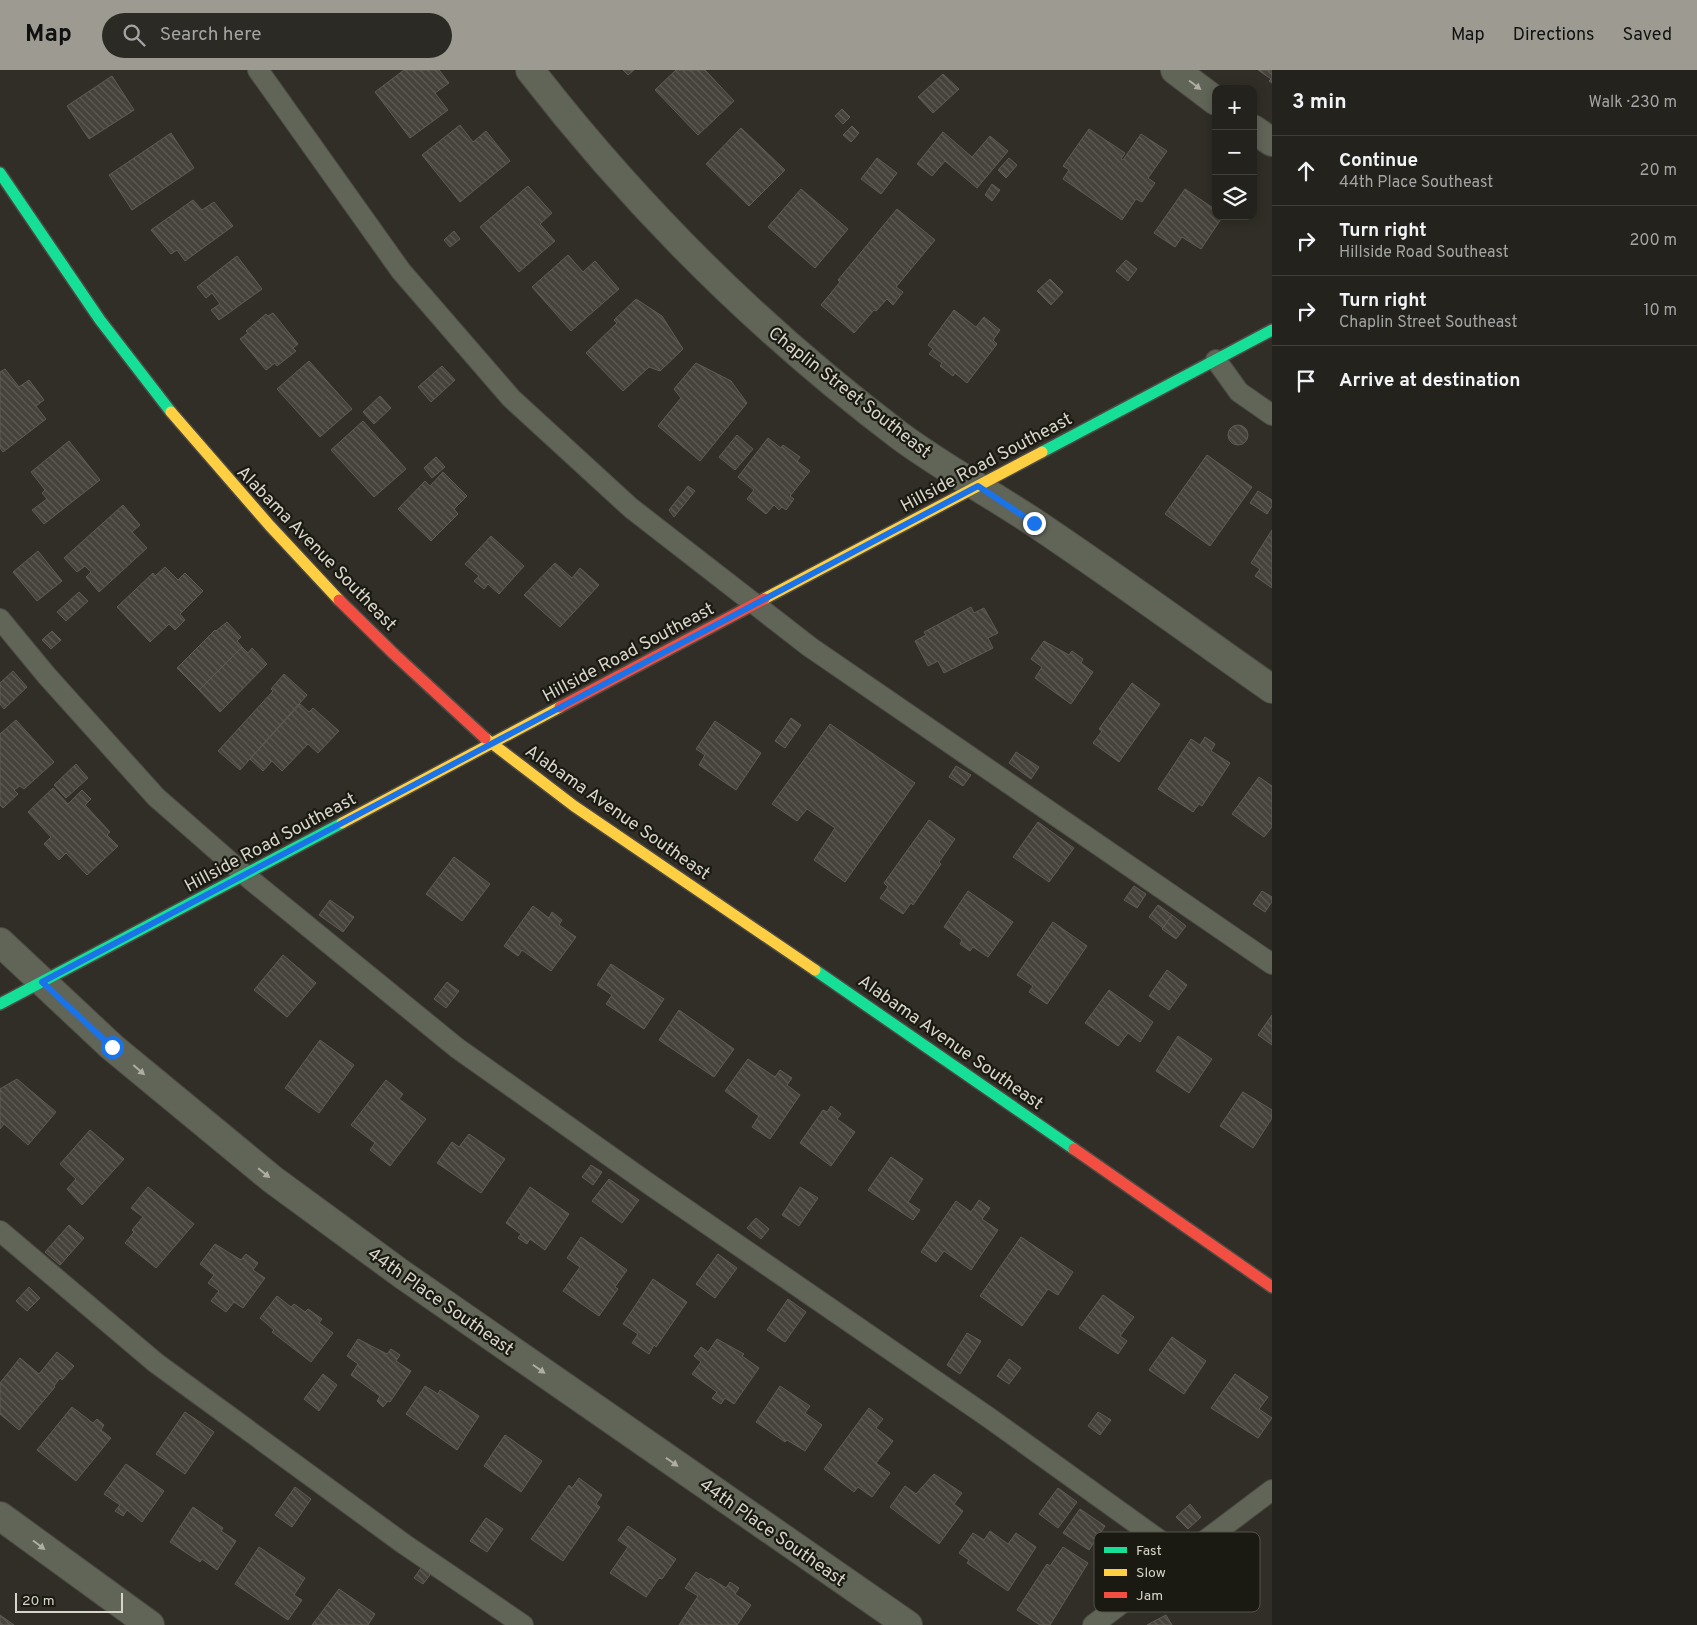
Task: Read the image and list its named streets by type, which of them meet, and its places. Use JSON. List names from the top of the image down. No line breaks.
{"streets":{"street":["Chaplin Street Southeast","Hillside Road Southeast","Alabama Avenue Southeast","44th Place Southeast"]},"crossings":[["Chaplin Street Southeast","Hillside Road Southeast"],["Hillside Road Southeast","Alabama Avenue Southeast"],["Hillside Road Southeast","44th Place Southeast"]],"one_way":["44th Place Southeast"],"legend":["Fast","Slow","Jam"],"scale_bar":"20 m","page":{"header":"Map","search":"Search here","nav":["Map","Directions","Saved"],"heading":["3 min","Walk · 230 m"],"map_buttons":["+","−"],"list":[["Continue","44th Place Southeast","20 m"],["Turn right","Hillside Road Southeast","200 m"],["Turn right","Chaplin Street Southeast","10 m"],"Arrive at destination"],"scale":"20 m"}}
